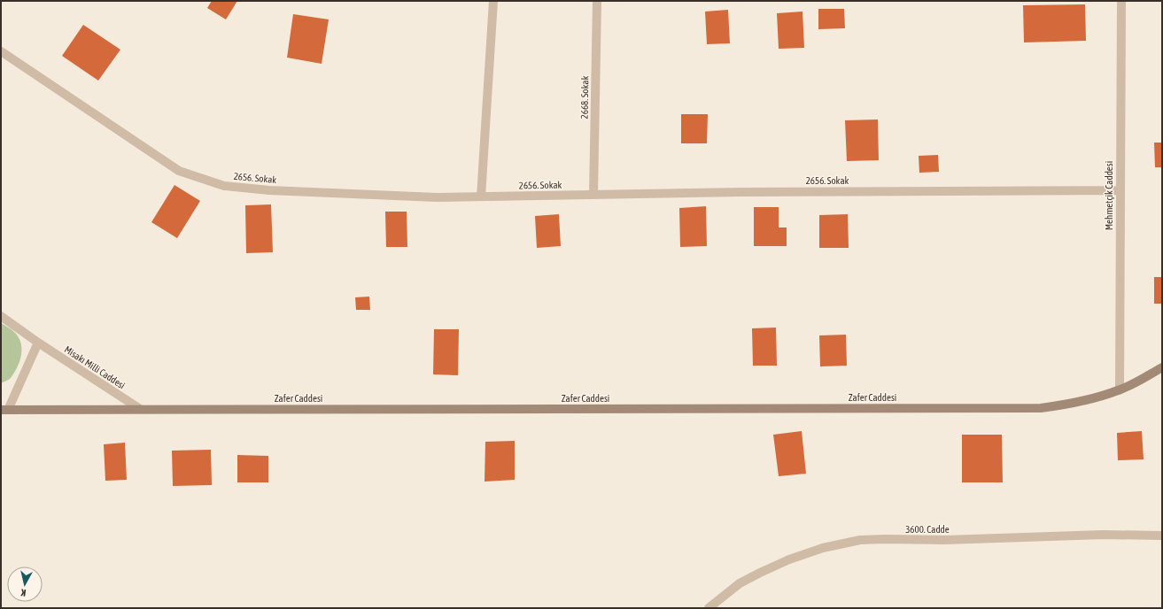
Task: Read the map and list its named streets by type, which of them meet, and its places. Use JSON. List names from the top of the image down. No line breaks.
{"streets":{"main road":["Zafer Caddesi"],"street":["2668. Sokak","2656. Sokak","Mehmetçik Caddesi","Misakı Milli Caddesi","3600. Cadde"]},"crossings":[["2668. Sokak","2656. Sokak"],["2656. Sokak","Mehmetçik Caddesi"],["Mehmetçik Caddesi","Zafer Caddesi"],["Misakı Milli Caddesi","Zafer Caddesi"]],"north":"bottom"}
